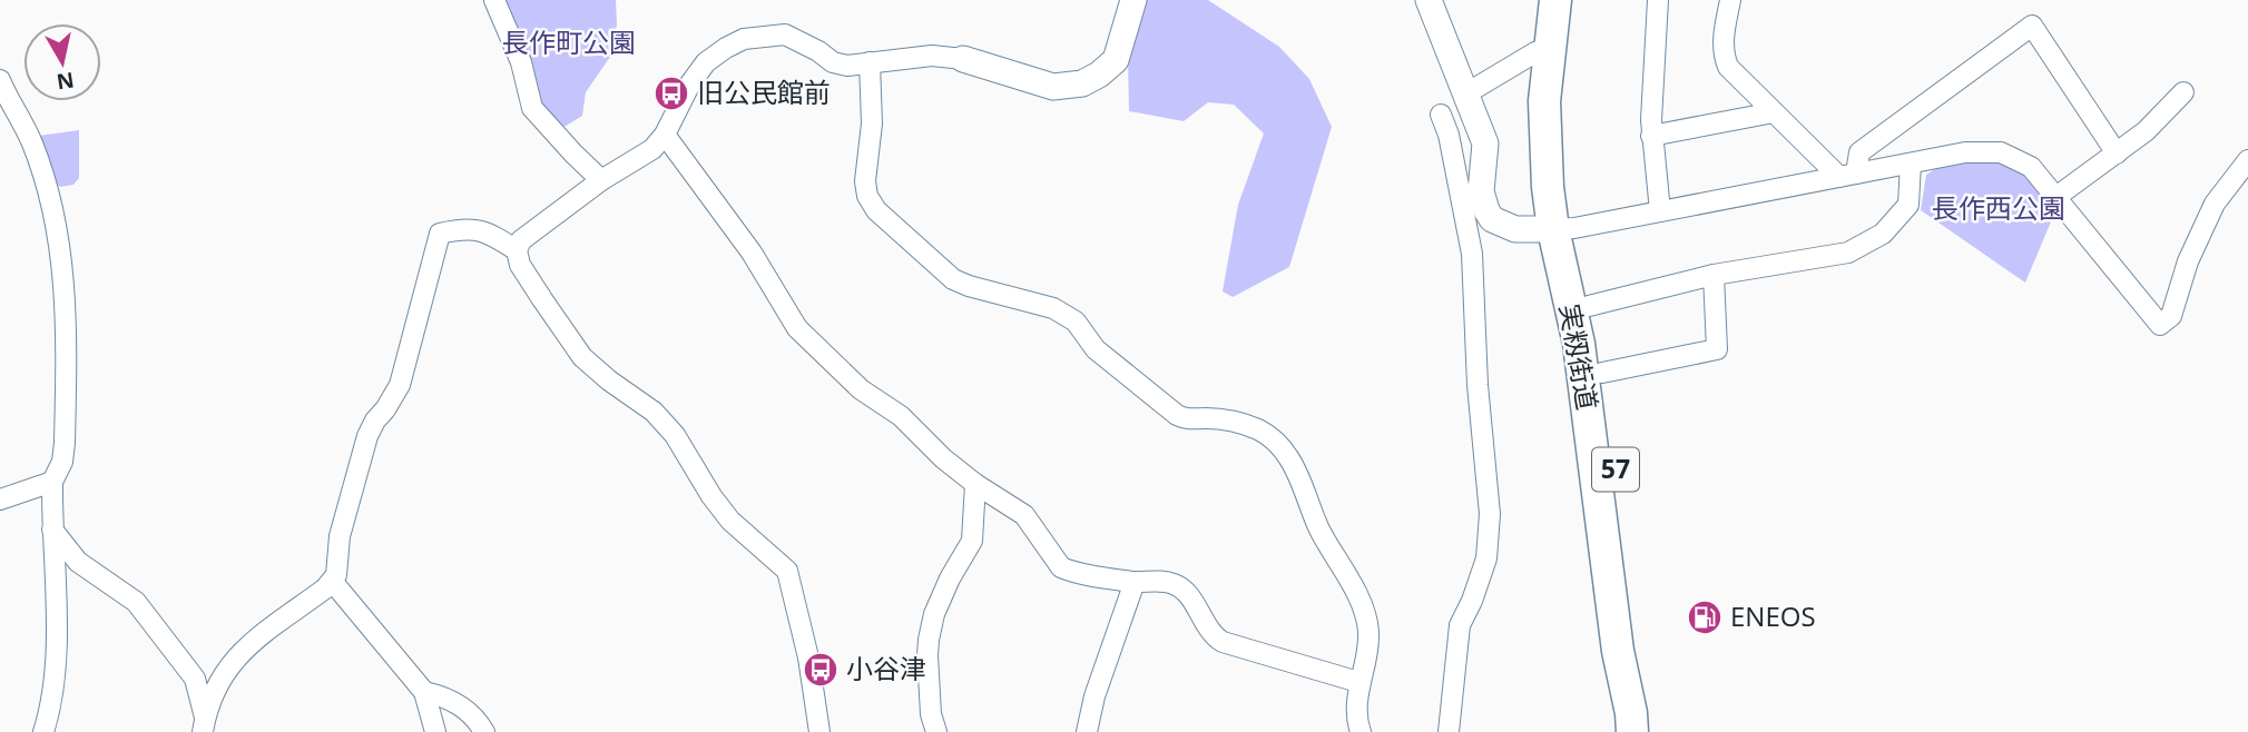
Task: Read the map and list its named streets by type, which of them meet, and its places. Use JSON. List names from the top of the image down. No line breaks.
{"streets":{"main road":["実籾街道","57"]},"parks":["長作町公園","長作西公園"],"places":{"bus stop":["旧公民館前","小谷津"],"fuel station":["ENEOS"]},"north":"bottom"}
